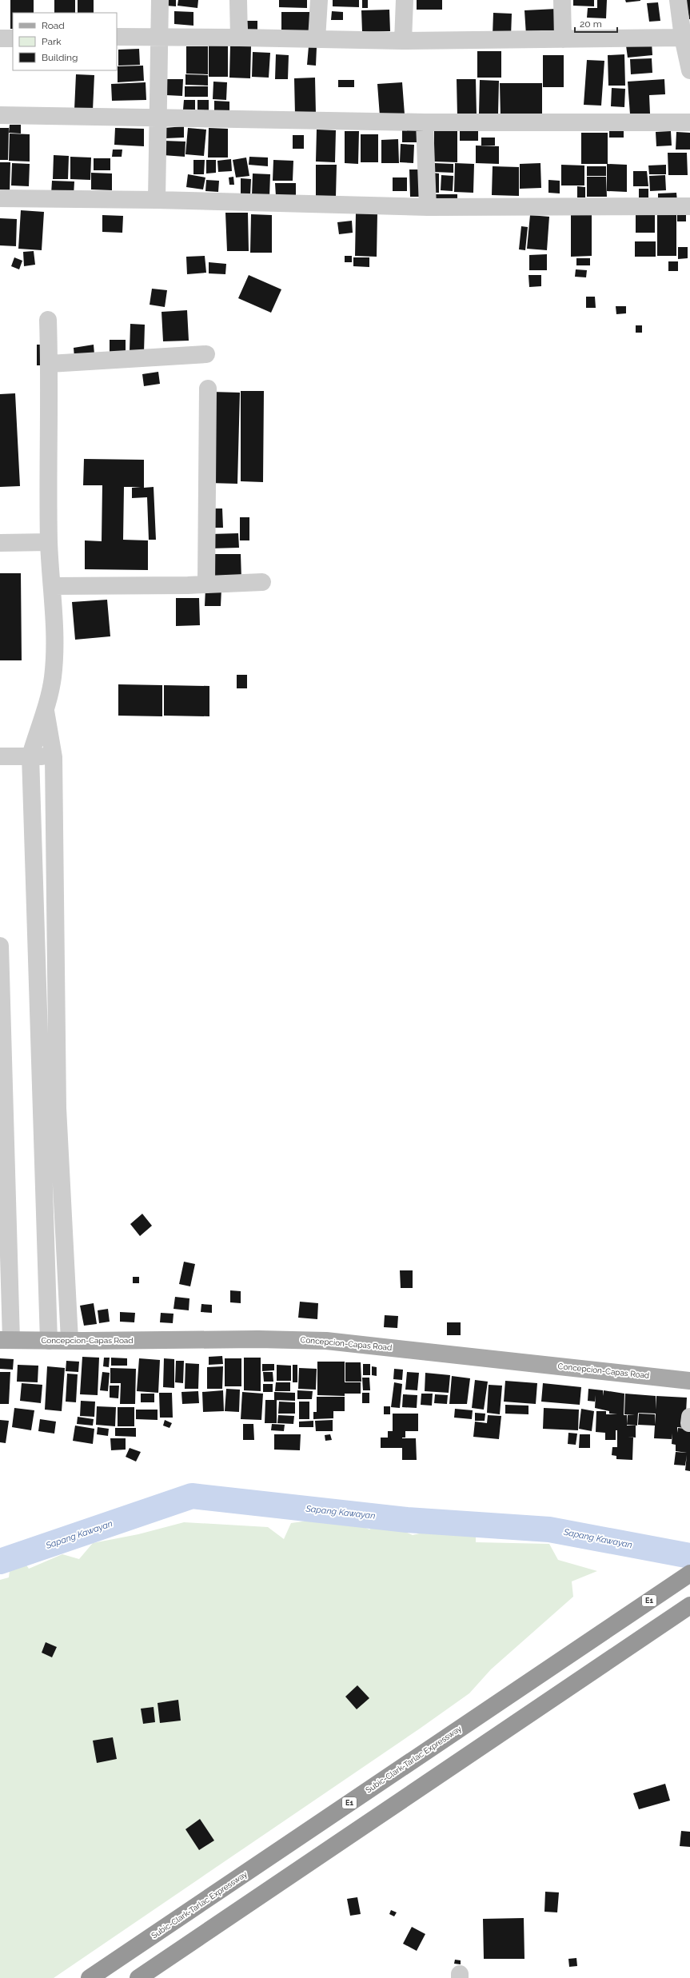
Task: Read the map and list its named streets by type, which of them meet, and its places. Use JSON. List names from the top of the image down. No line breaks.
{"streets":{"highway":["E1","Subic-Clark-Tarlac Expressway"],"main road":["Concepcion-Capas Road"]},"water":["Sapang Kawayan"],"legend":["Road","Park","Building"],"scale_bar":"20 m"}
